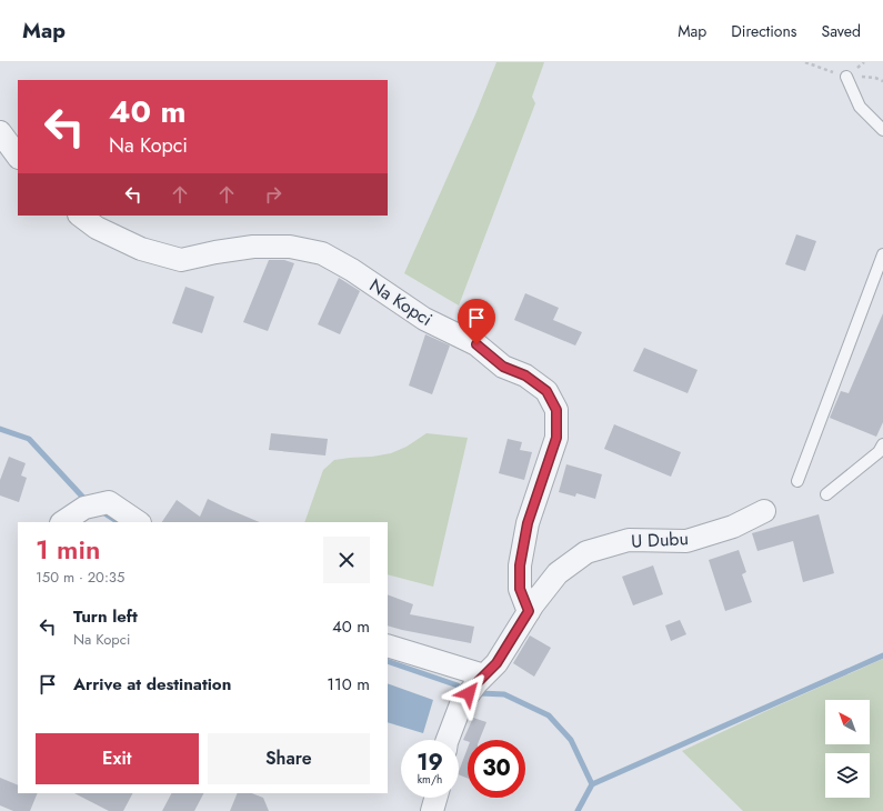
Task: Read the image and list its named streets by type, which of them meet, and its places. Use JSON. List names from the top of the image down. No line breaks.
{"streets":{"street":["Na Kopci","U Dubu"]},"crossings":[["Na Kopci","U Dubu"]],"north":"top left","page":{"header":"Map","nav":["Map","Directions","Saved"],"turn":["40 m","Na Kopci"],"heading":["1 min","150 m · 20:35"],"list":[{"name":"Turn left","note":"Na Kopci","value":"40 m"},{"name":"Arrive at destination","value":"110 m"}],"buttons":["Exit","Share"],"speed":"19 km/h","limit":"30"}}
